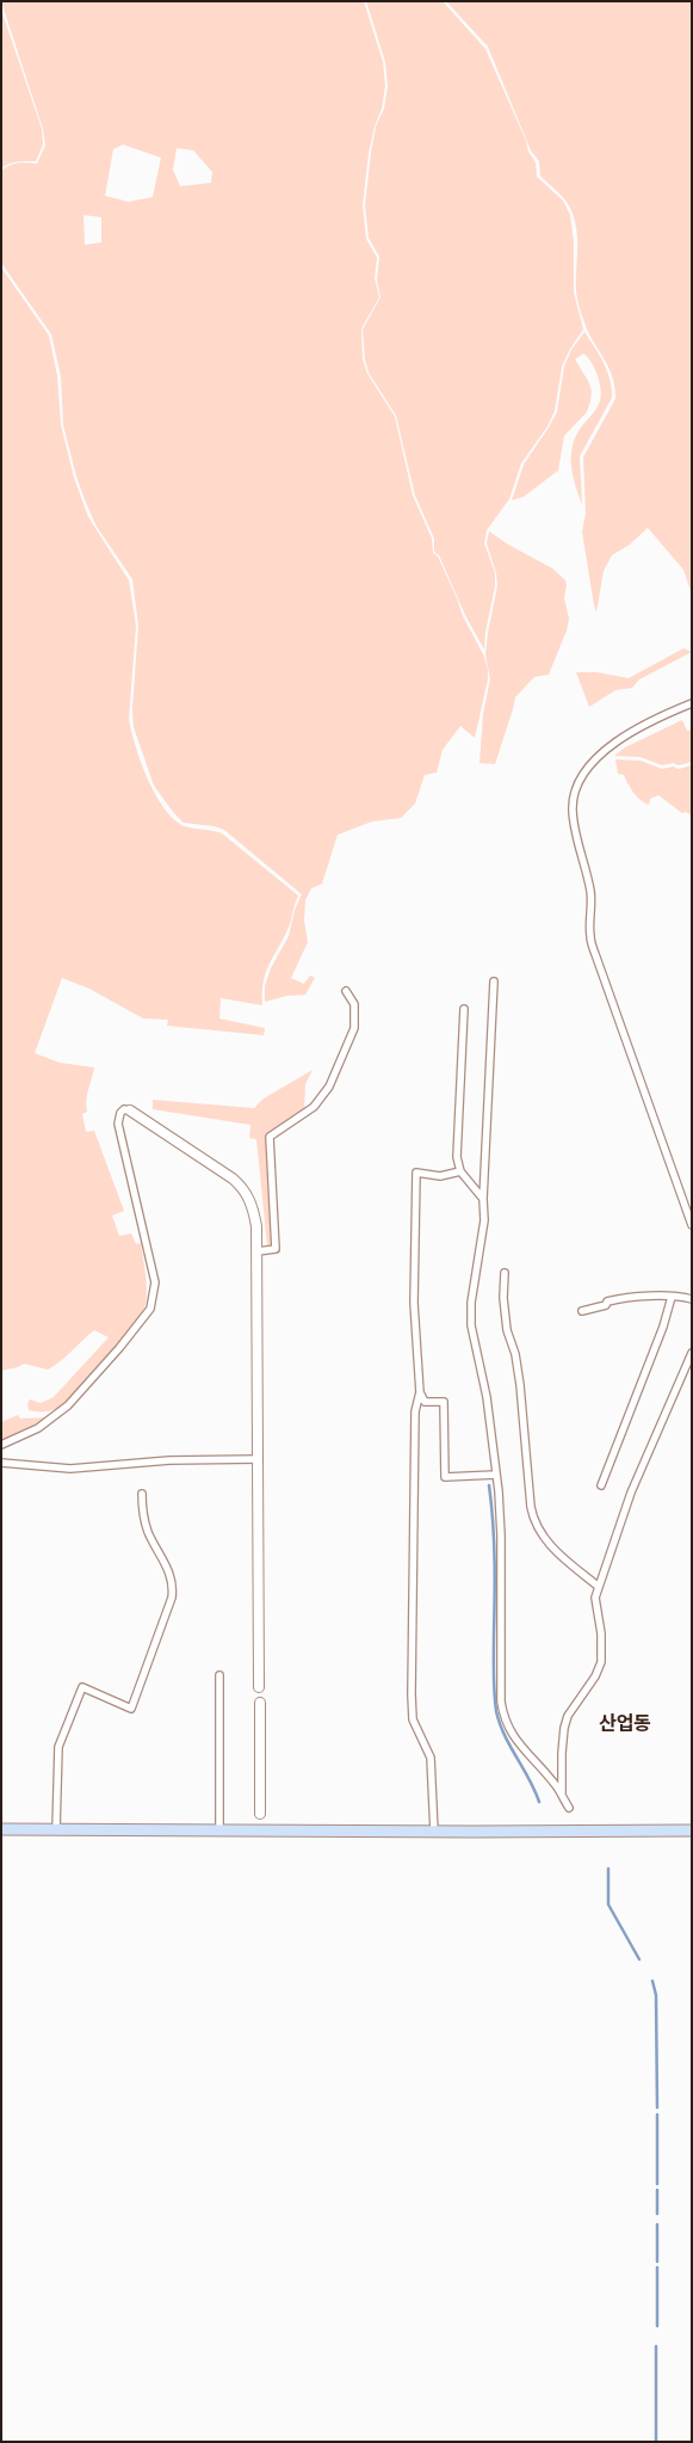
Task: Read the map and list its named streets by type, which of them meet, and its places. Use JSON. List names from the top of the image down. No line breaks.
{"districts":["산업동"]}
